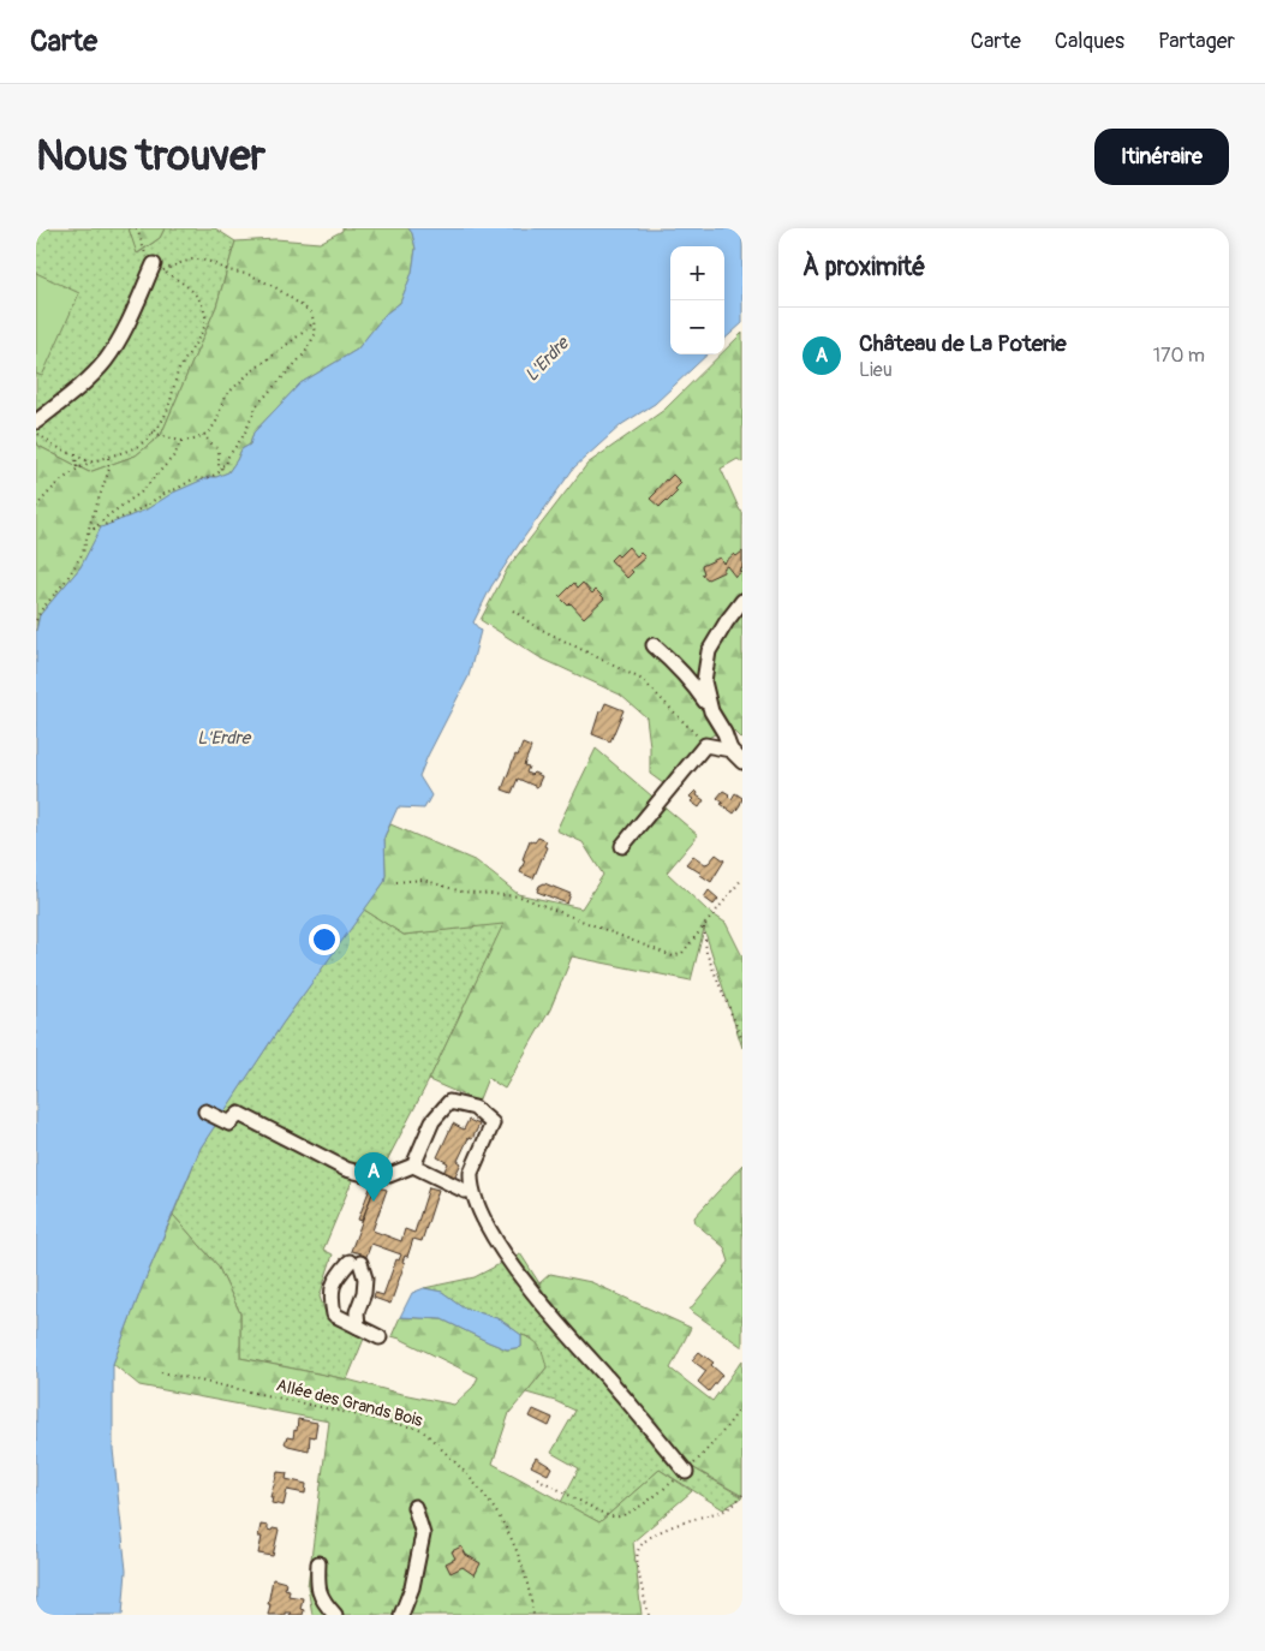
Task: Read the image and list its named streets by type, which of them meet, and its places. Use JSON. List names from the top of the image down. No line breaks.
{"streets":{"path":["Allée des Grands Bois"]},"water":["L'Erdre"],"page":{"header":"Carte","nav":["Carte","Calques","Partager"],"buttons":"Itinéraire","title":"Nous trouver","heading":"À proximité","map_buttons":["+","−"],"list":[{"mark":"A","name":"Château de La Poterie","note":"Lieu","value":"170 m"}],"pins":"A"}}
